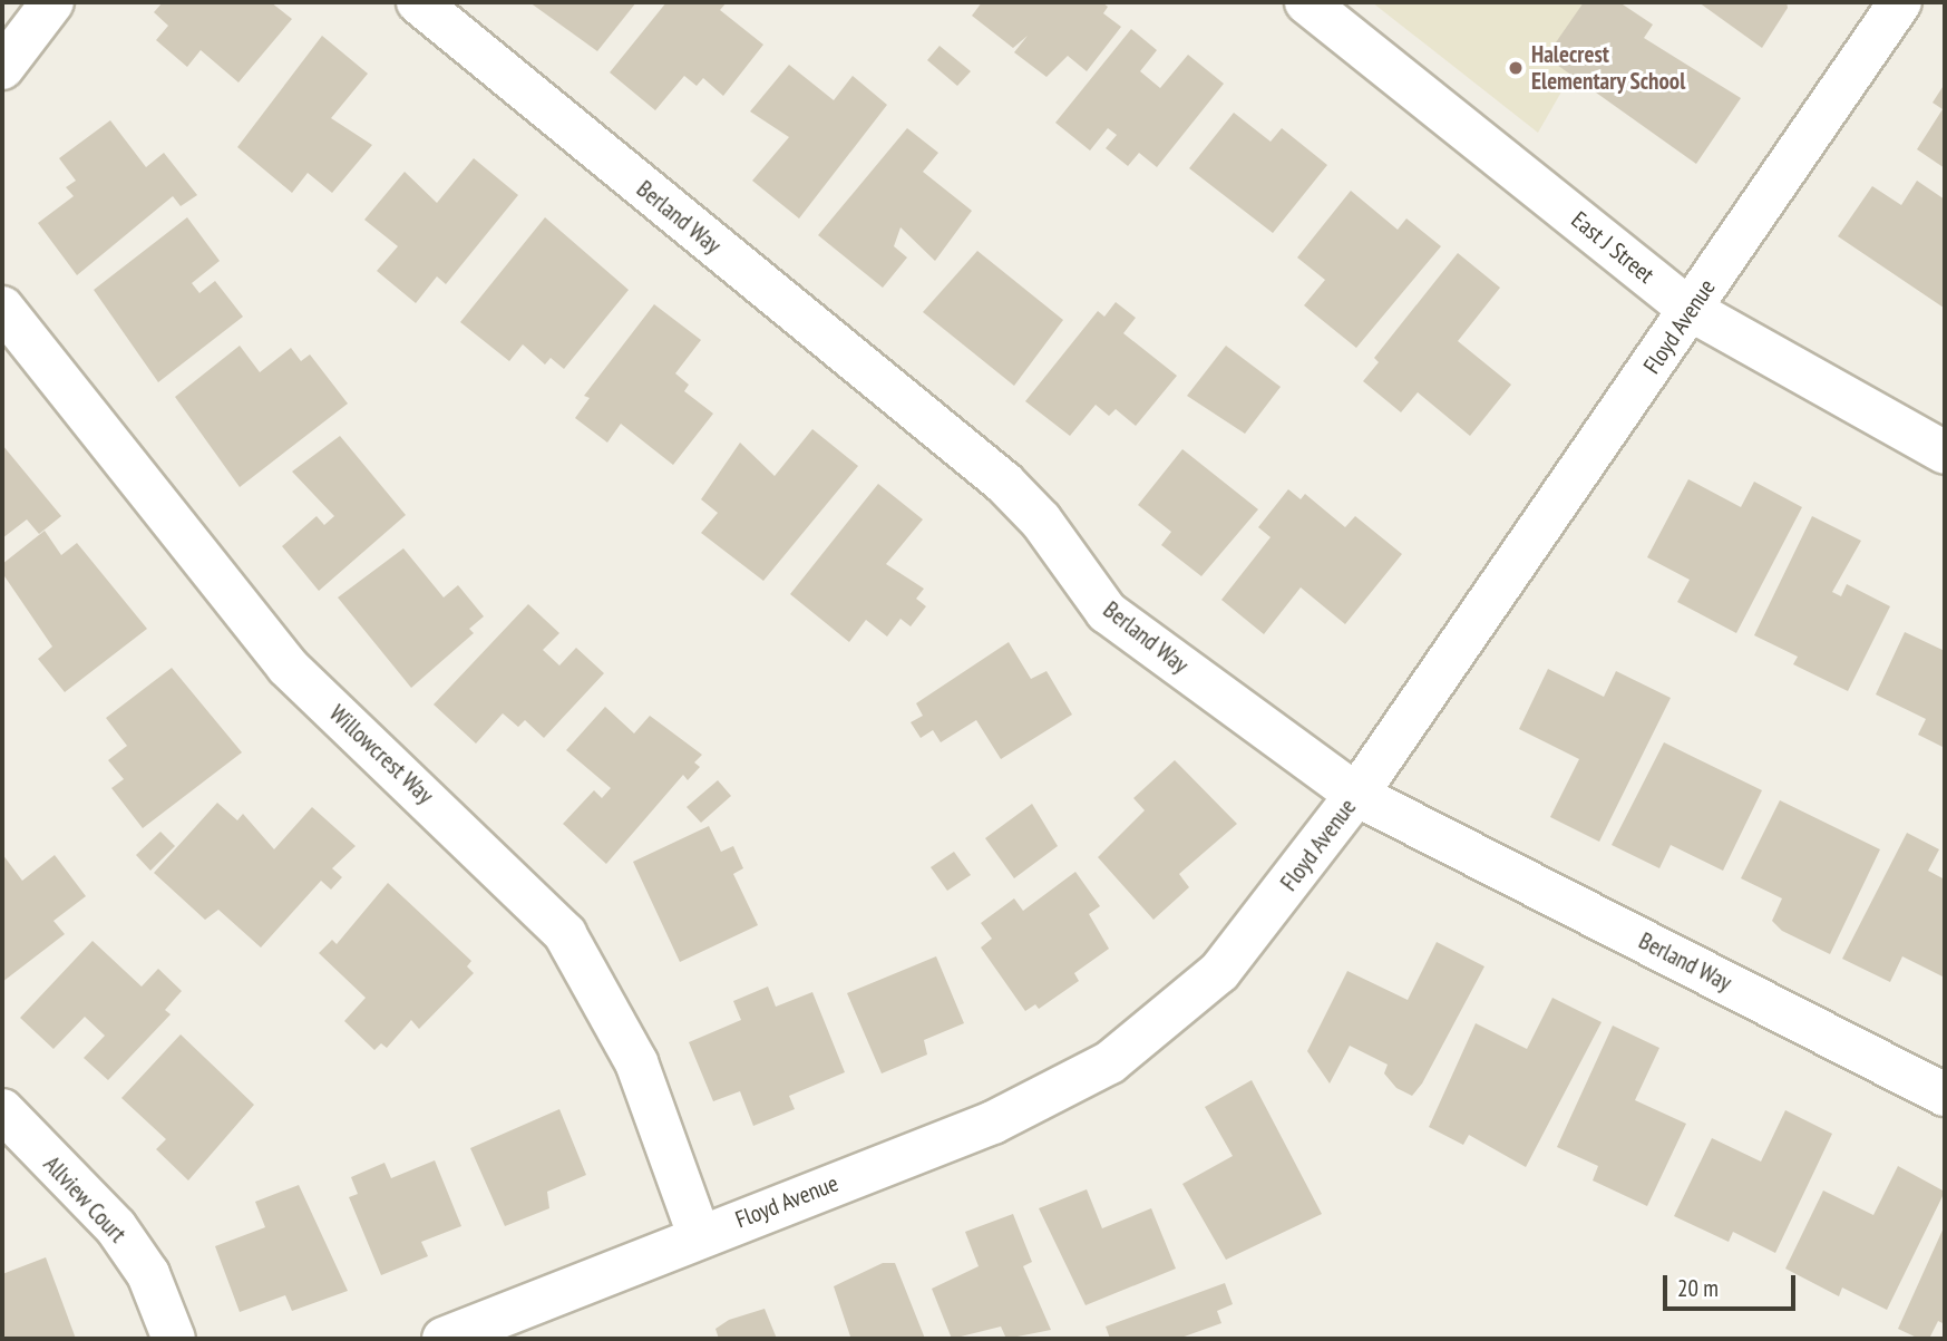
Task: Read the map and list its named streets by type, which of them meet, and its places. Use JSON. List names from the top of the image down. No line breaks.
{"streets":{"street":["Berland Way","East J Street","Floyd Avenue","Willowcrest Way","Allview Court"]},"crossings":[["Berland Way","Floyd Avenue"],["East J Street","Floyd Avenue"],["Floyd Avenue","Willowcrest Way"]],"places":["Halecrest Elementary School"],"scale_bar":"20 m"}
